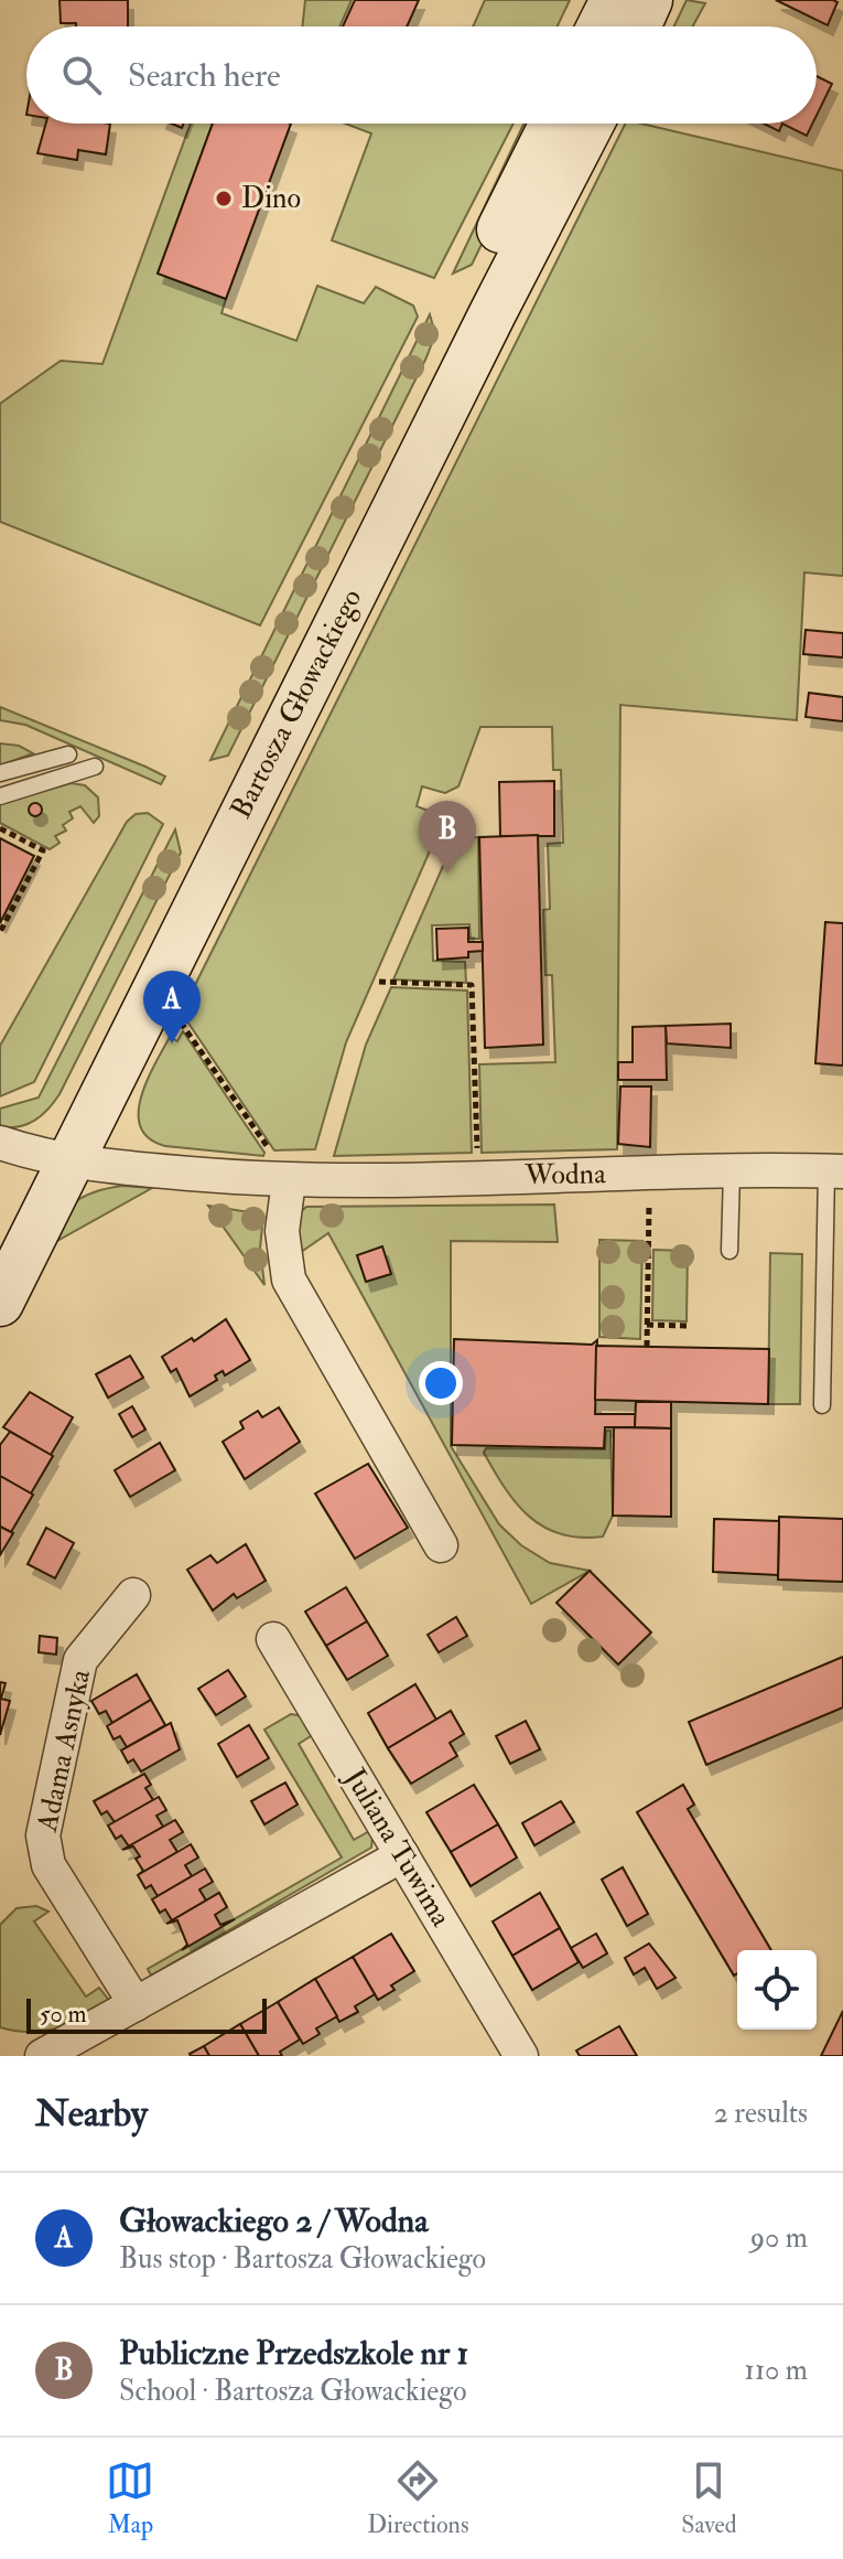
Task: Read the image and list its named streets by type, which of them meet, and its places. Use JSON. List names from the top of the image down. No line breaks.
{"streets":{"street":["Bartosza Głowackiego","Wodna","Adama Asnyka","Juliana Tuwima"]},"crossings":[["Bartosza Głowackiego","Wodna"]],"places":["Dino"],"scale_bar":"50 m","page":{"search":"Search here","pins":["B","A"],"scale":"50 m","heading":["Nearby","2 results"],"list":[{"mark":"A","name":"Głowackiego 2 / Wodna","note":"Bus stop · Bartosza Głowackiego","value":"90 m"},{"mark":"B","name":"Publiczne Przedszkole nr 1","note":"School · Bartosza Głowackiego","value":"110 m"}],"nav":["Map","Directions","Saved"]}}
